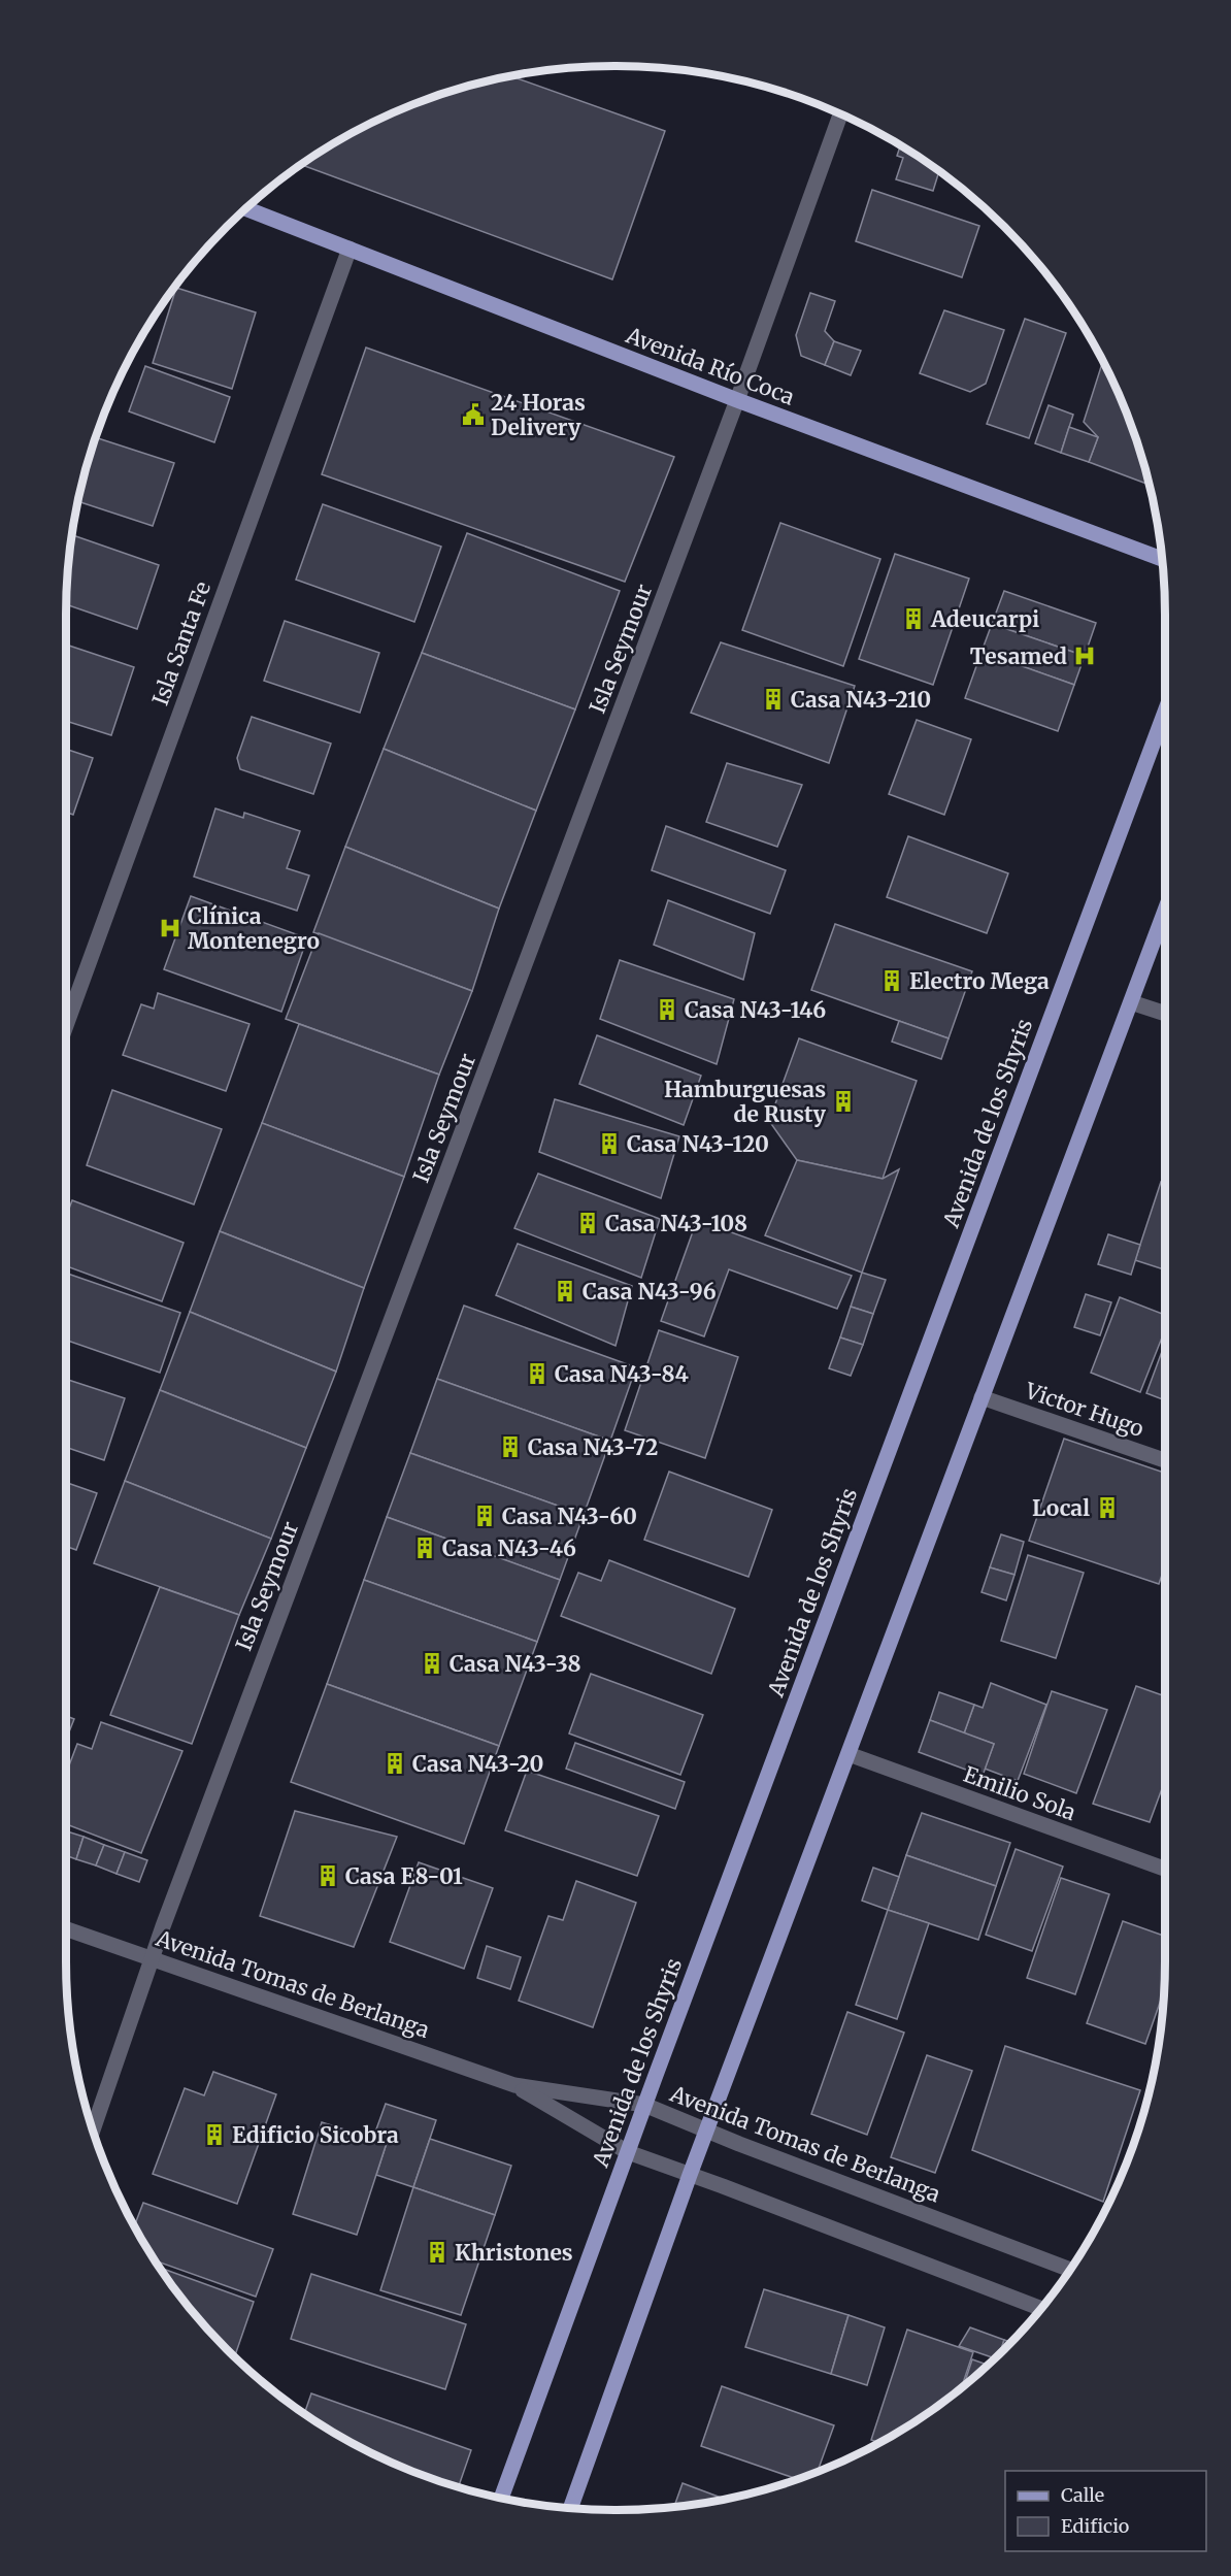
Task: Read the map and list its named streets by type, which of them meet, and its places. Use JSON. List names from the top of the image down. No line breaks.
{"streets":{"main road":["Avenida Río Coca","Avenida de los Shyris"],"street":["Isla Santa Fe","Isla Seymour","Victor Hugo","Emilio Sola","Avenida Tomas de Berlanga"]},"crossings":[["Avenida Río Coca","Isla Santa Fe"],["Avenida Río Coca","Isla Seymour"],["Isla Seymour","Avenida Tomas de Berlanga"],["Avenida de los Shyris","Avenida Tomas de Berlanga"]],"places":{"public building":["24 Horas Delivery"],"building":["Adeucarpi","Casa N43-210","Electro Mega","Casa N43-146","Hamburguesas de Rusty","Casa N43-120","Casa N43-108","Casa N43-96","Casa N43-84","Casa N43-72","Local","Casa N43-60","Casa N43-46","Casa N43-38","Casa N43-20","Casa E8-01","Edificio Sicobra","Khristones"],"hospital":["Tesamed","Clínica Montenegro"]},"legend":["Calle","Edificio"]}
